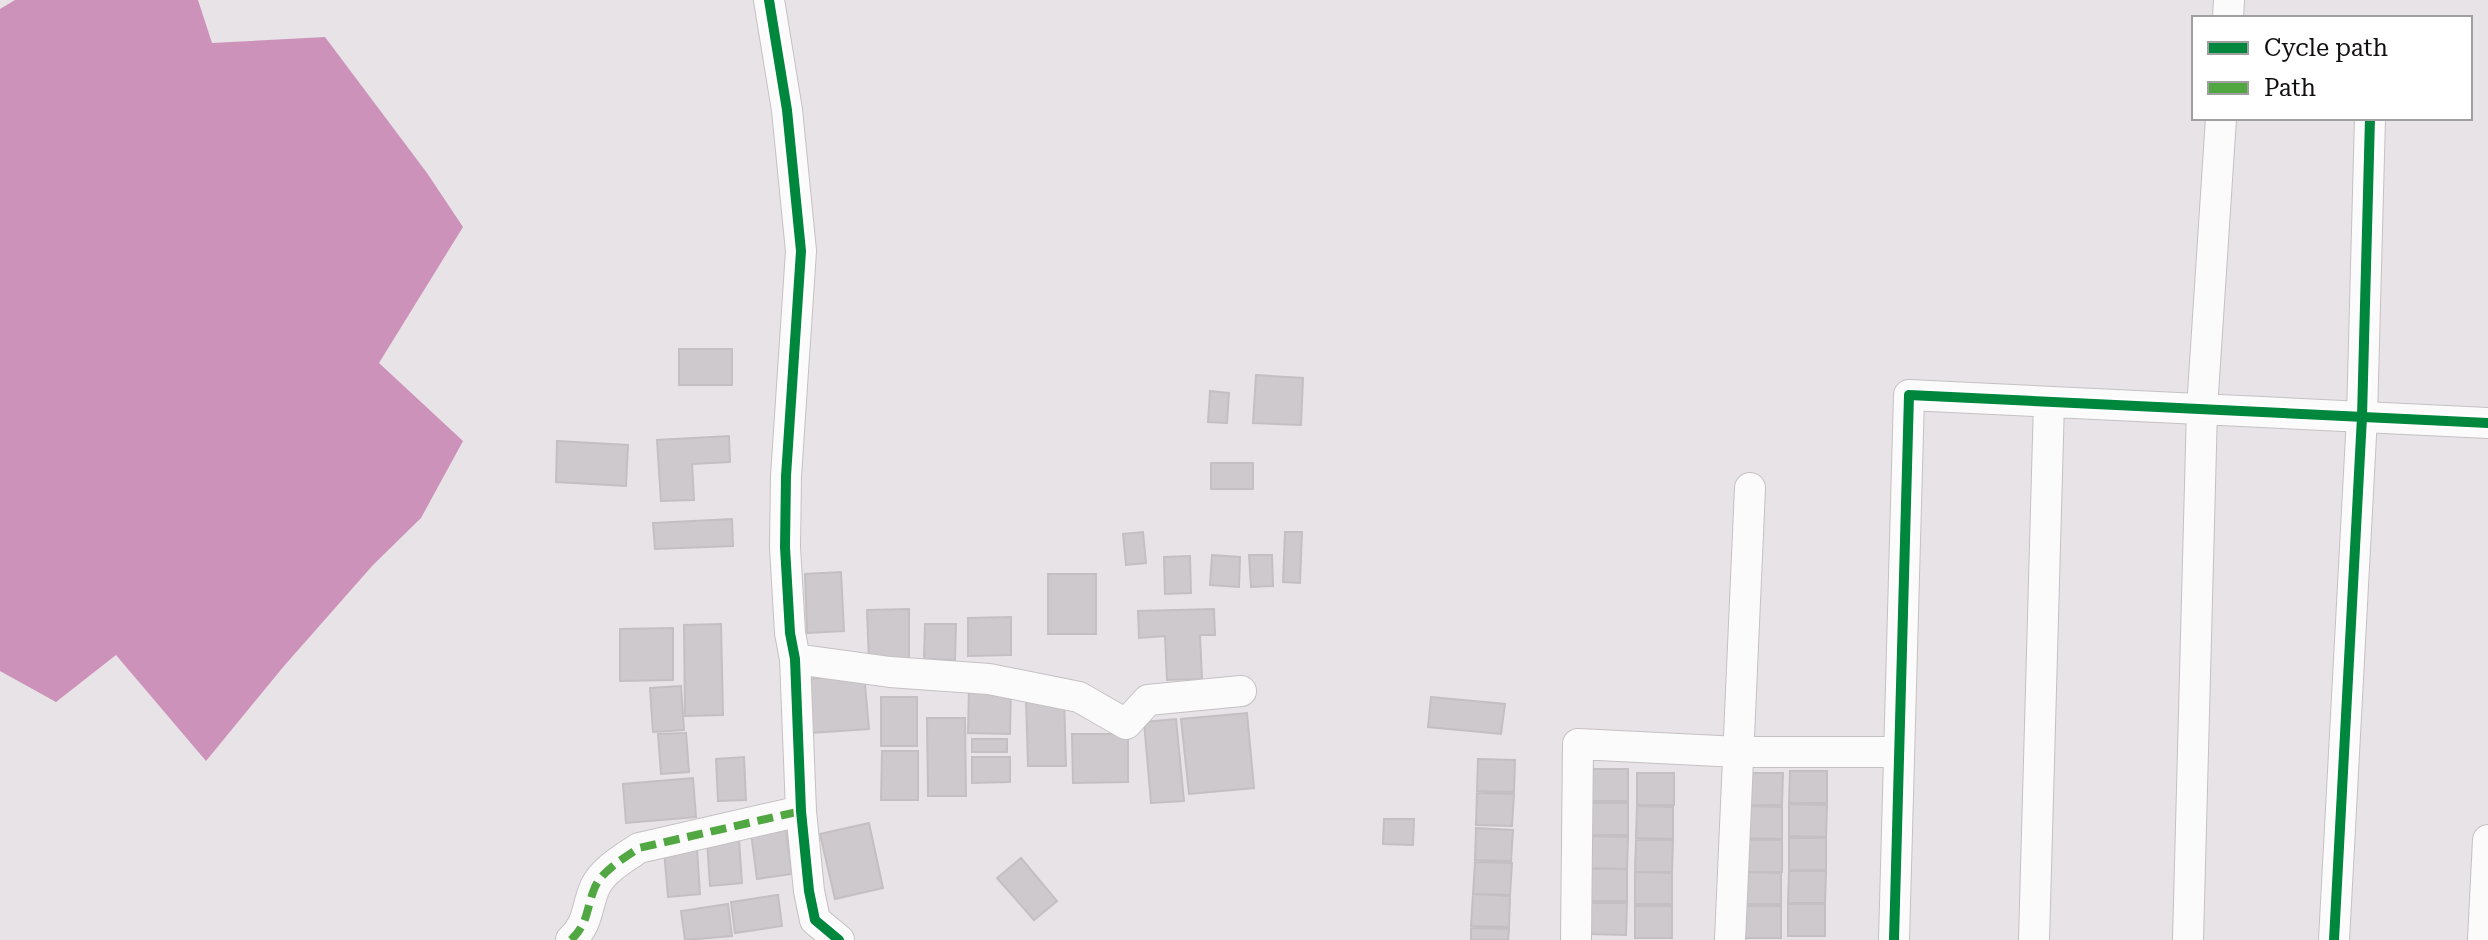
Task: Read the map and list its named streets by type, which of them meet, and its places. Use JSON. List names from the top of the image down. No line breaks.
{"legend":["Cycle path","Path"]}
